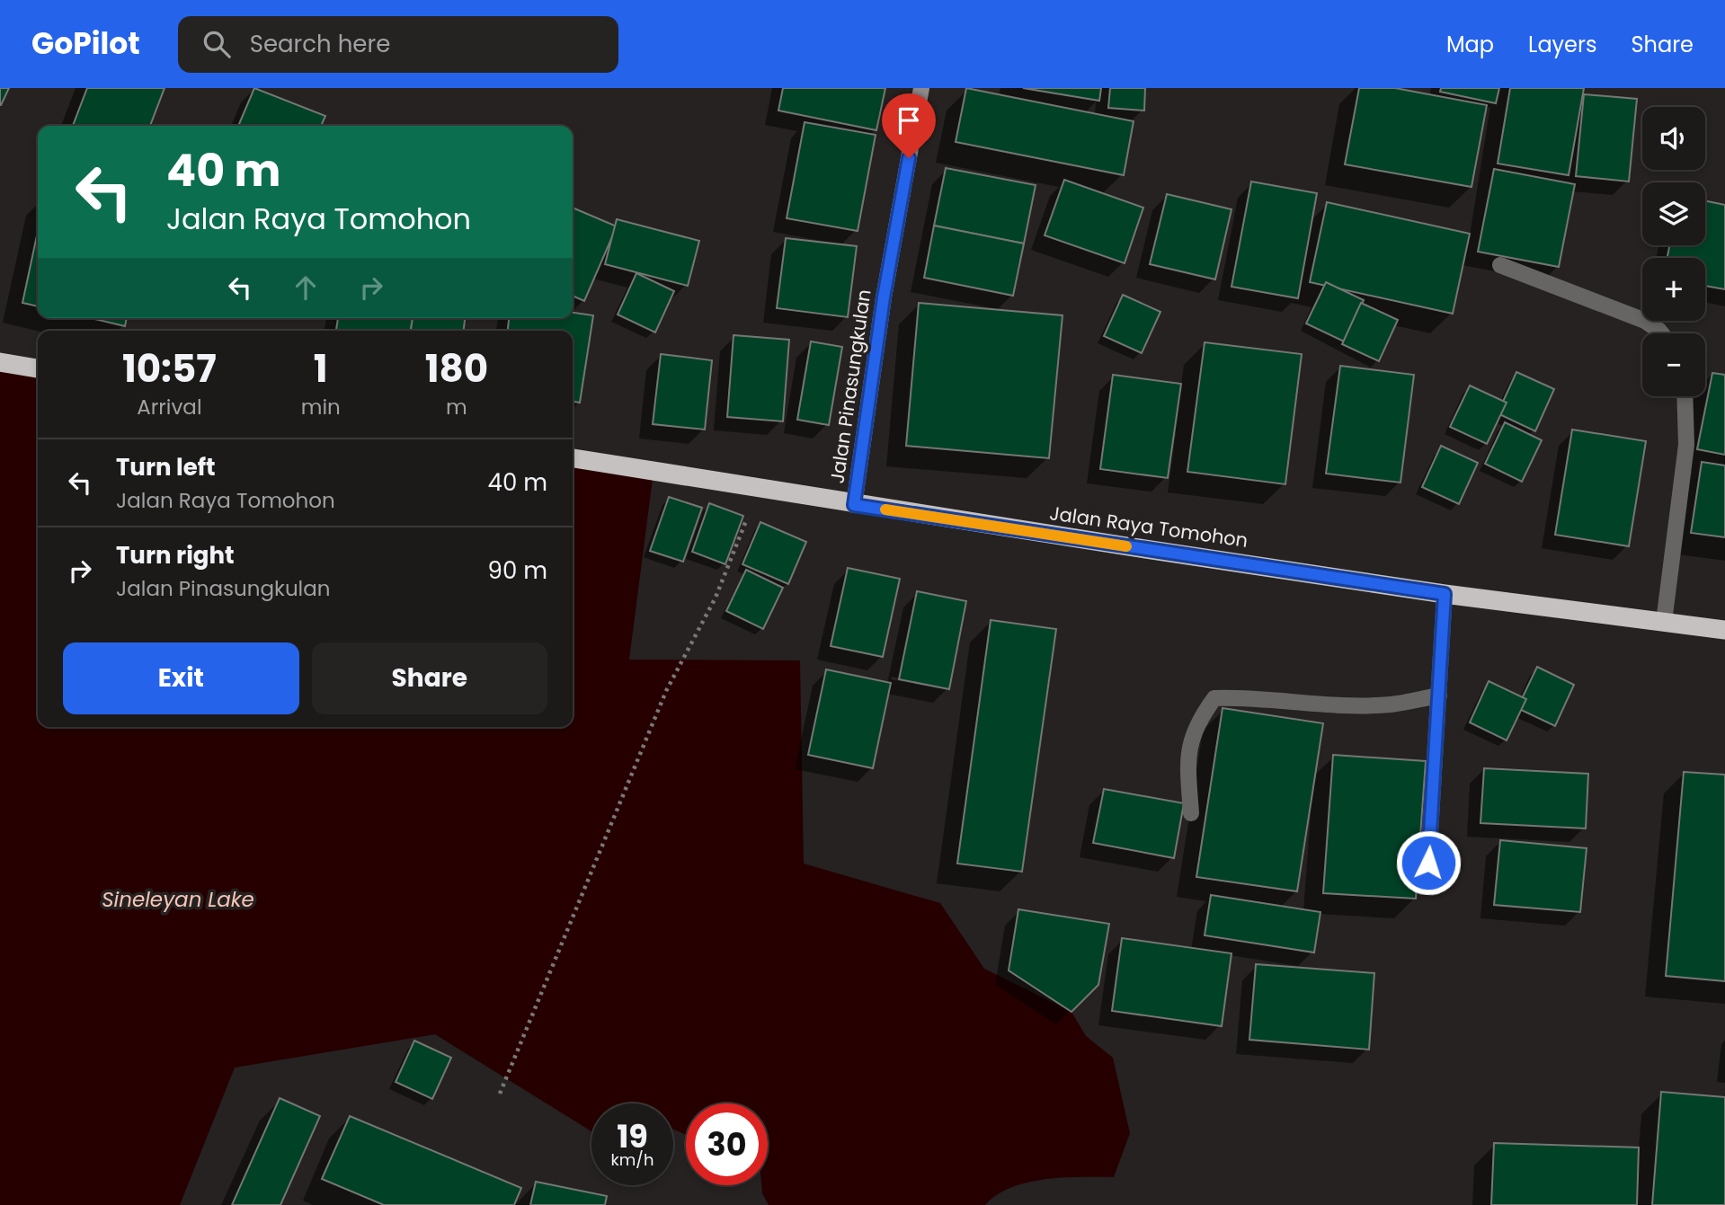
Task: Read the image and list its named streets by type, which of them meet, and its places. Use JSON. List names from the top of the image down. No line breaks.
{"streets":{"highway":["Jalan Raya Tomohon"],"street":["Jalan Pinasungkulan"]},"crossings":[["Jalan Pinasungkulan","Jalan Raya Tomohon"]],"water":["Sineleyan Lake"],"page":{"header":"GoPilot","search":"Search here","nav":["Map","Layers","Share"],"map_buttons":["+","−"],"turn":["40 m","Jalan Raya Tomohon"],"eta":["10:57","Arrival","1","min","180","m"],"list":[{"name":"Turn left","note":"Jalan Raya Tomohon","value":"40 m"},{"name":"Turn right","note":"Jalan Pinasungkulan","value":"90 m"}],"buttons":["Exit","Share"],"speed":"19 km/h","limit":"30"}}
